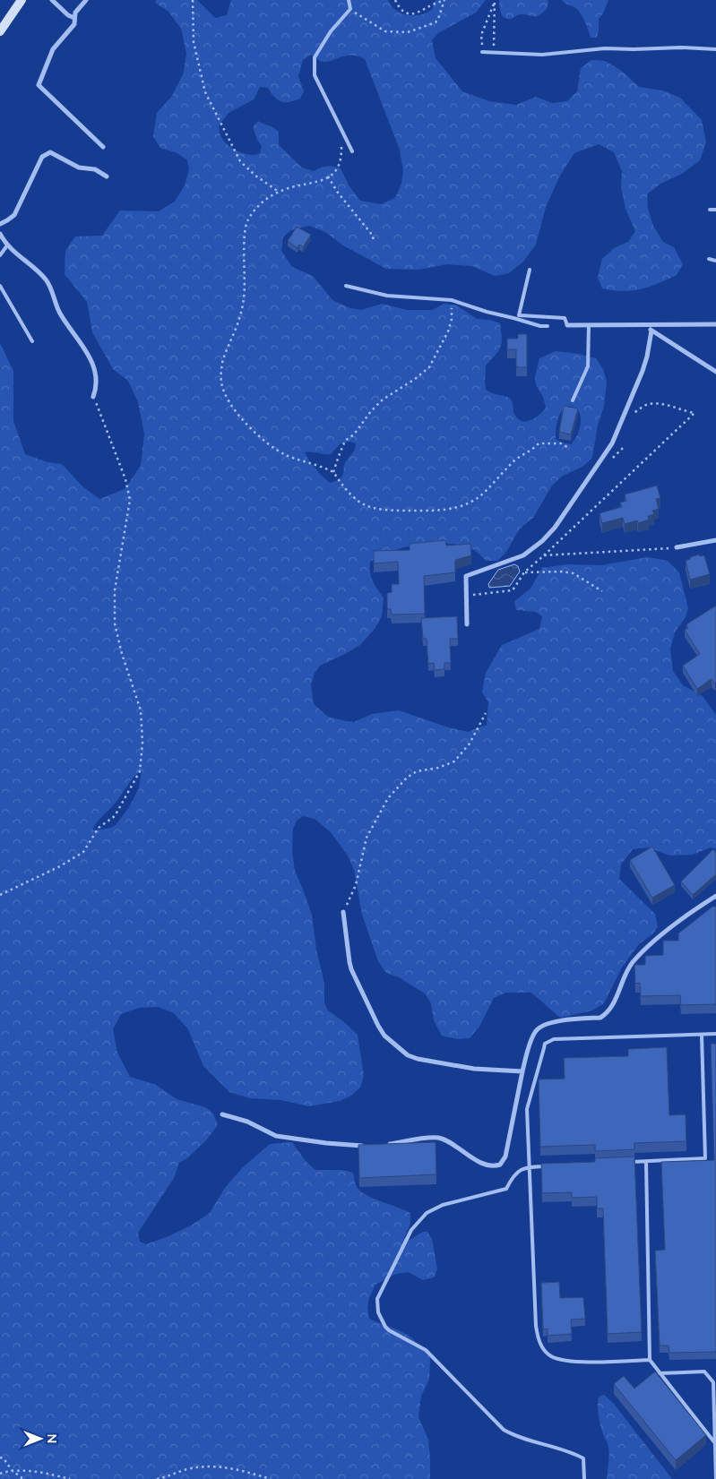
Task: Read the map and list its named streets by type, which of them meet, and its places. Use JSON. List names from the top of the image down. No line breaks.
{"north":"right"}
